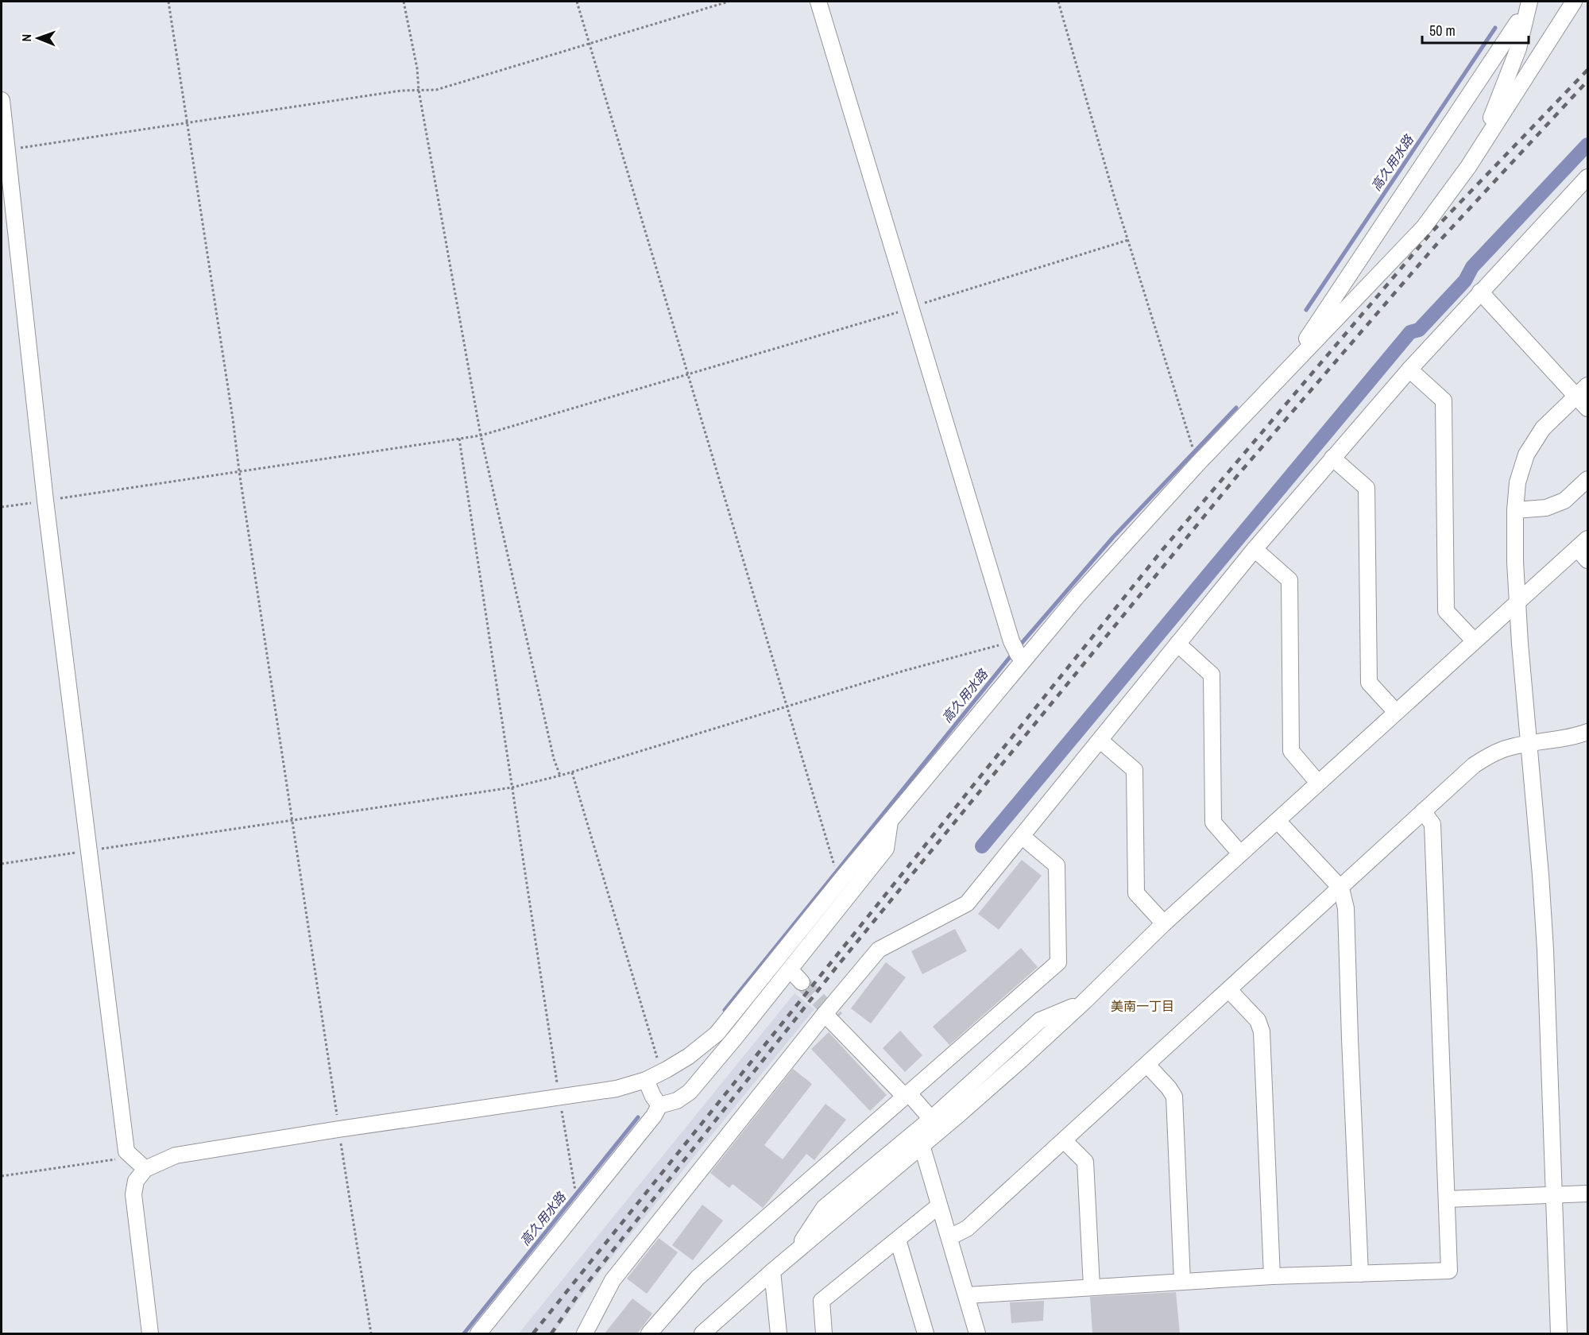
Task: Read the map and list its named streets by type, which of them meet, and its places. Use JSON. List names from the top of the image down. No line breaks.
{"districts":["美南一丁目"],"water":["高久用水路"],"scale_bar":"50 m","north":"left"}
